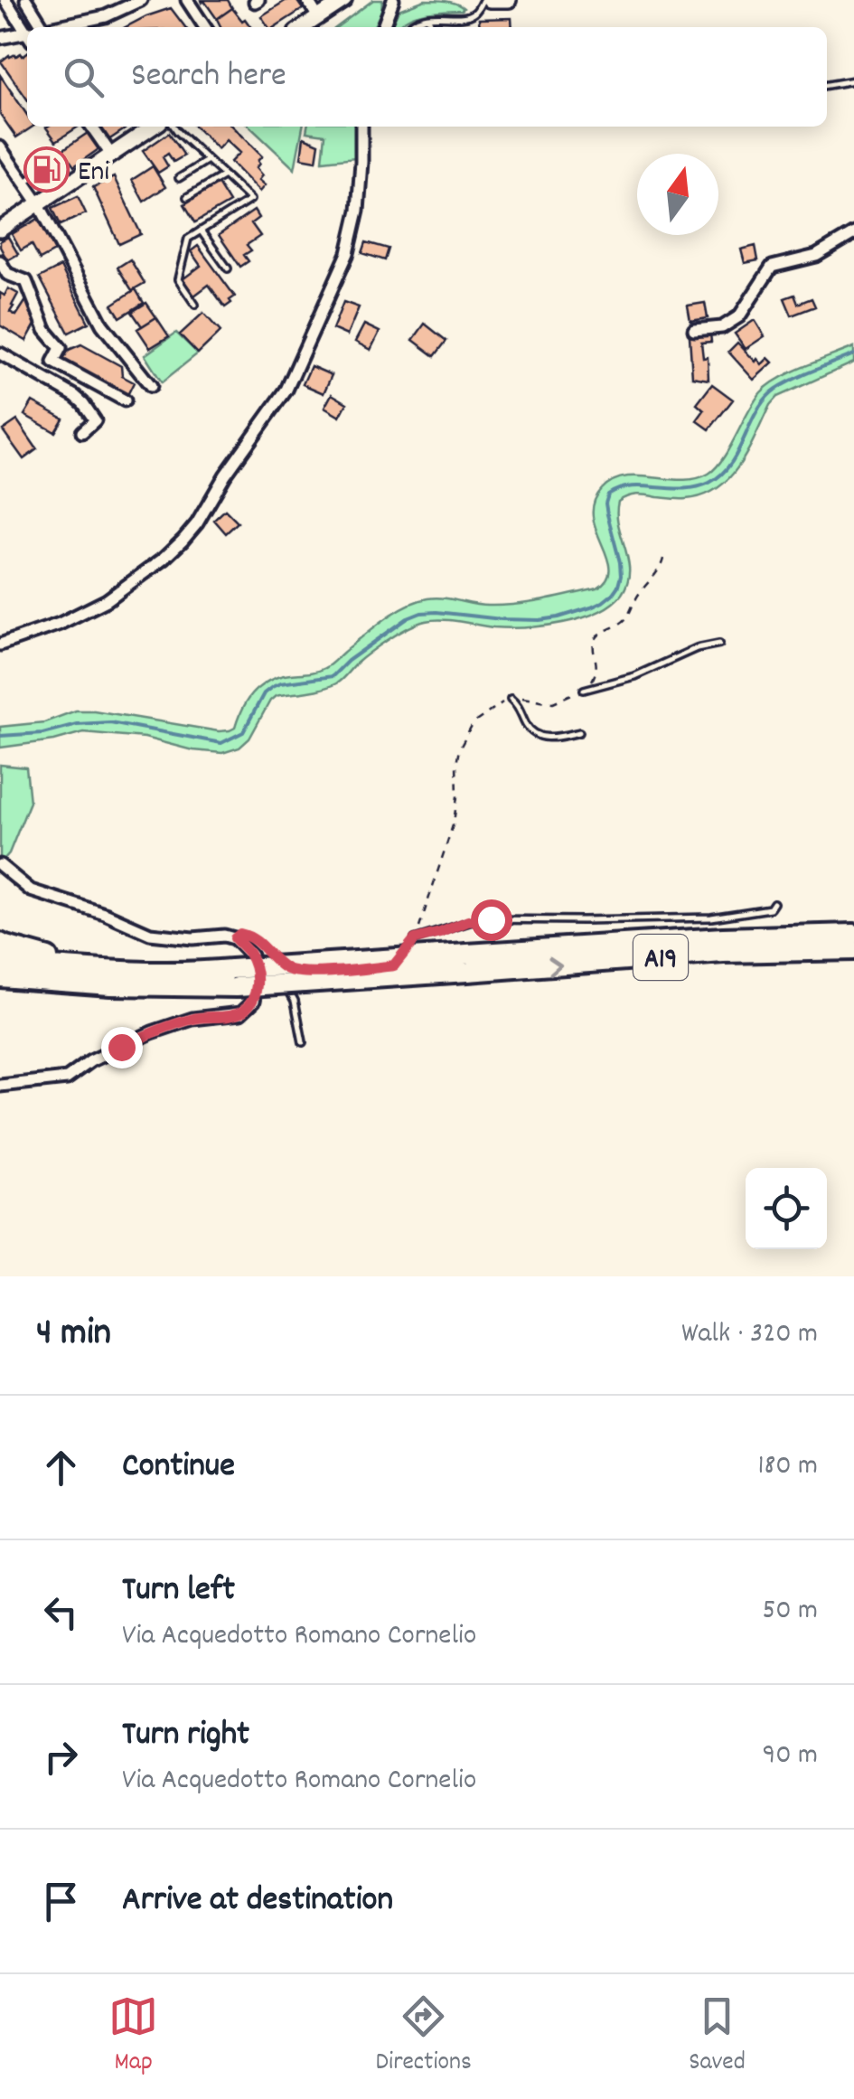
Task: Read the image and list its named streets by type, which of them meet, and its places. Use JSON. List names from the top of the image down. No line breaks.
{"streets":{"highway":["A19"]},"places":{"fuel station":["Eni"]},"north":"top","page":{"search":"Search here","heading":["4 min","Walk · 320 m"],"list":[["Continue","180 m"],["Turn left","Via Acquedotto Romano Cornelio","50 m"],["Turn right","Via Acquedotto Romano Cornelio","90 m"],"Arrive at destination"],"nav":["Map","Directions","Saved"]}}
